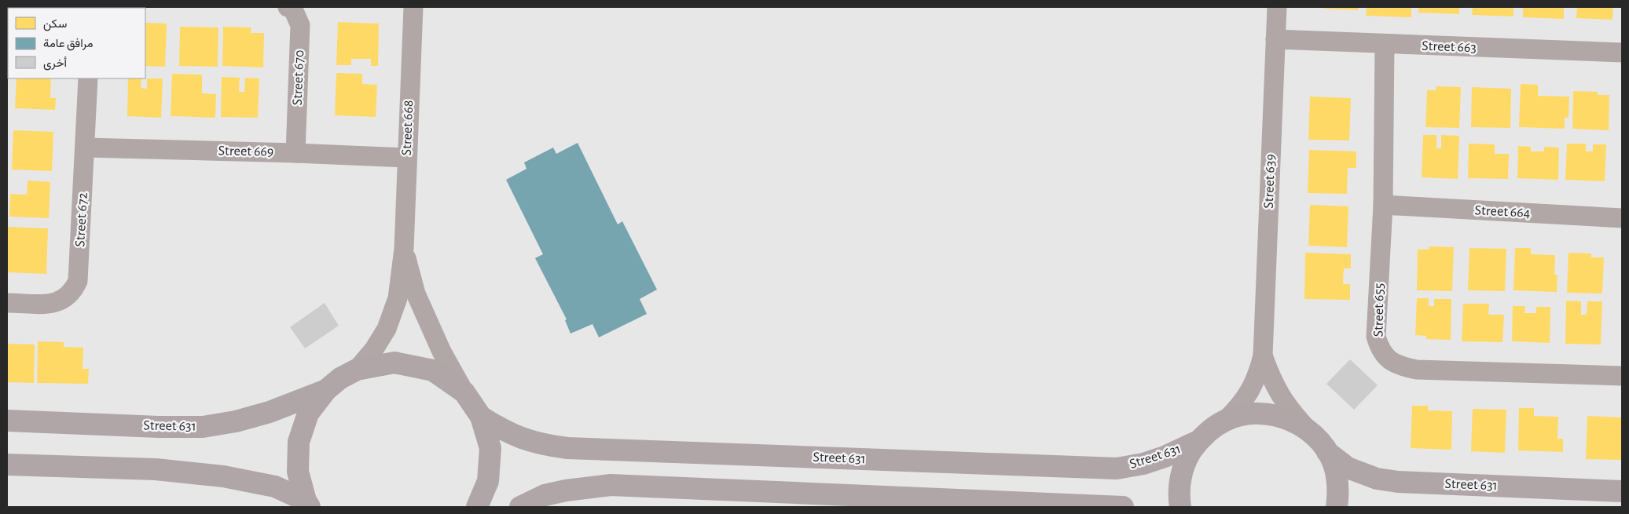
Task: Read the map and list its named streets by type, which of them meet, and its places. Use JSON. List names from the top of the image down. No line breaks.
{"streets":{"main road":["Street 631"],"street":["Street 663","Street 670","Street 668","Street 669","Street 639","Street 664","Street 672","Street 655"]},"crossings":[["Street 663","Street 639"],["Street 663","Street 655"],["Street 670","Street 669"],["Street 668","Street 669"],["Street 669","Street 672"],["Street 664","Street 655"]],"legend":["سكن","مرافق عامة","أخرى"]}
